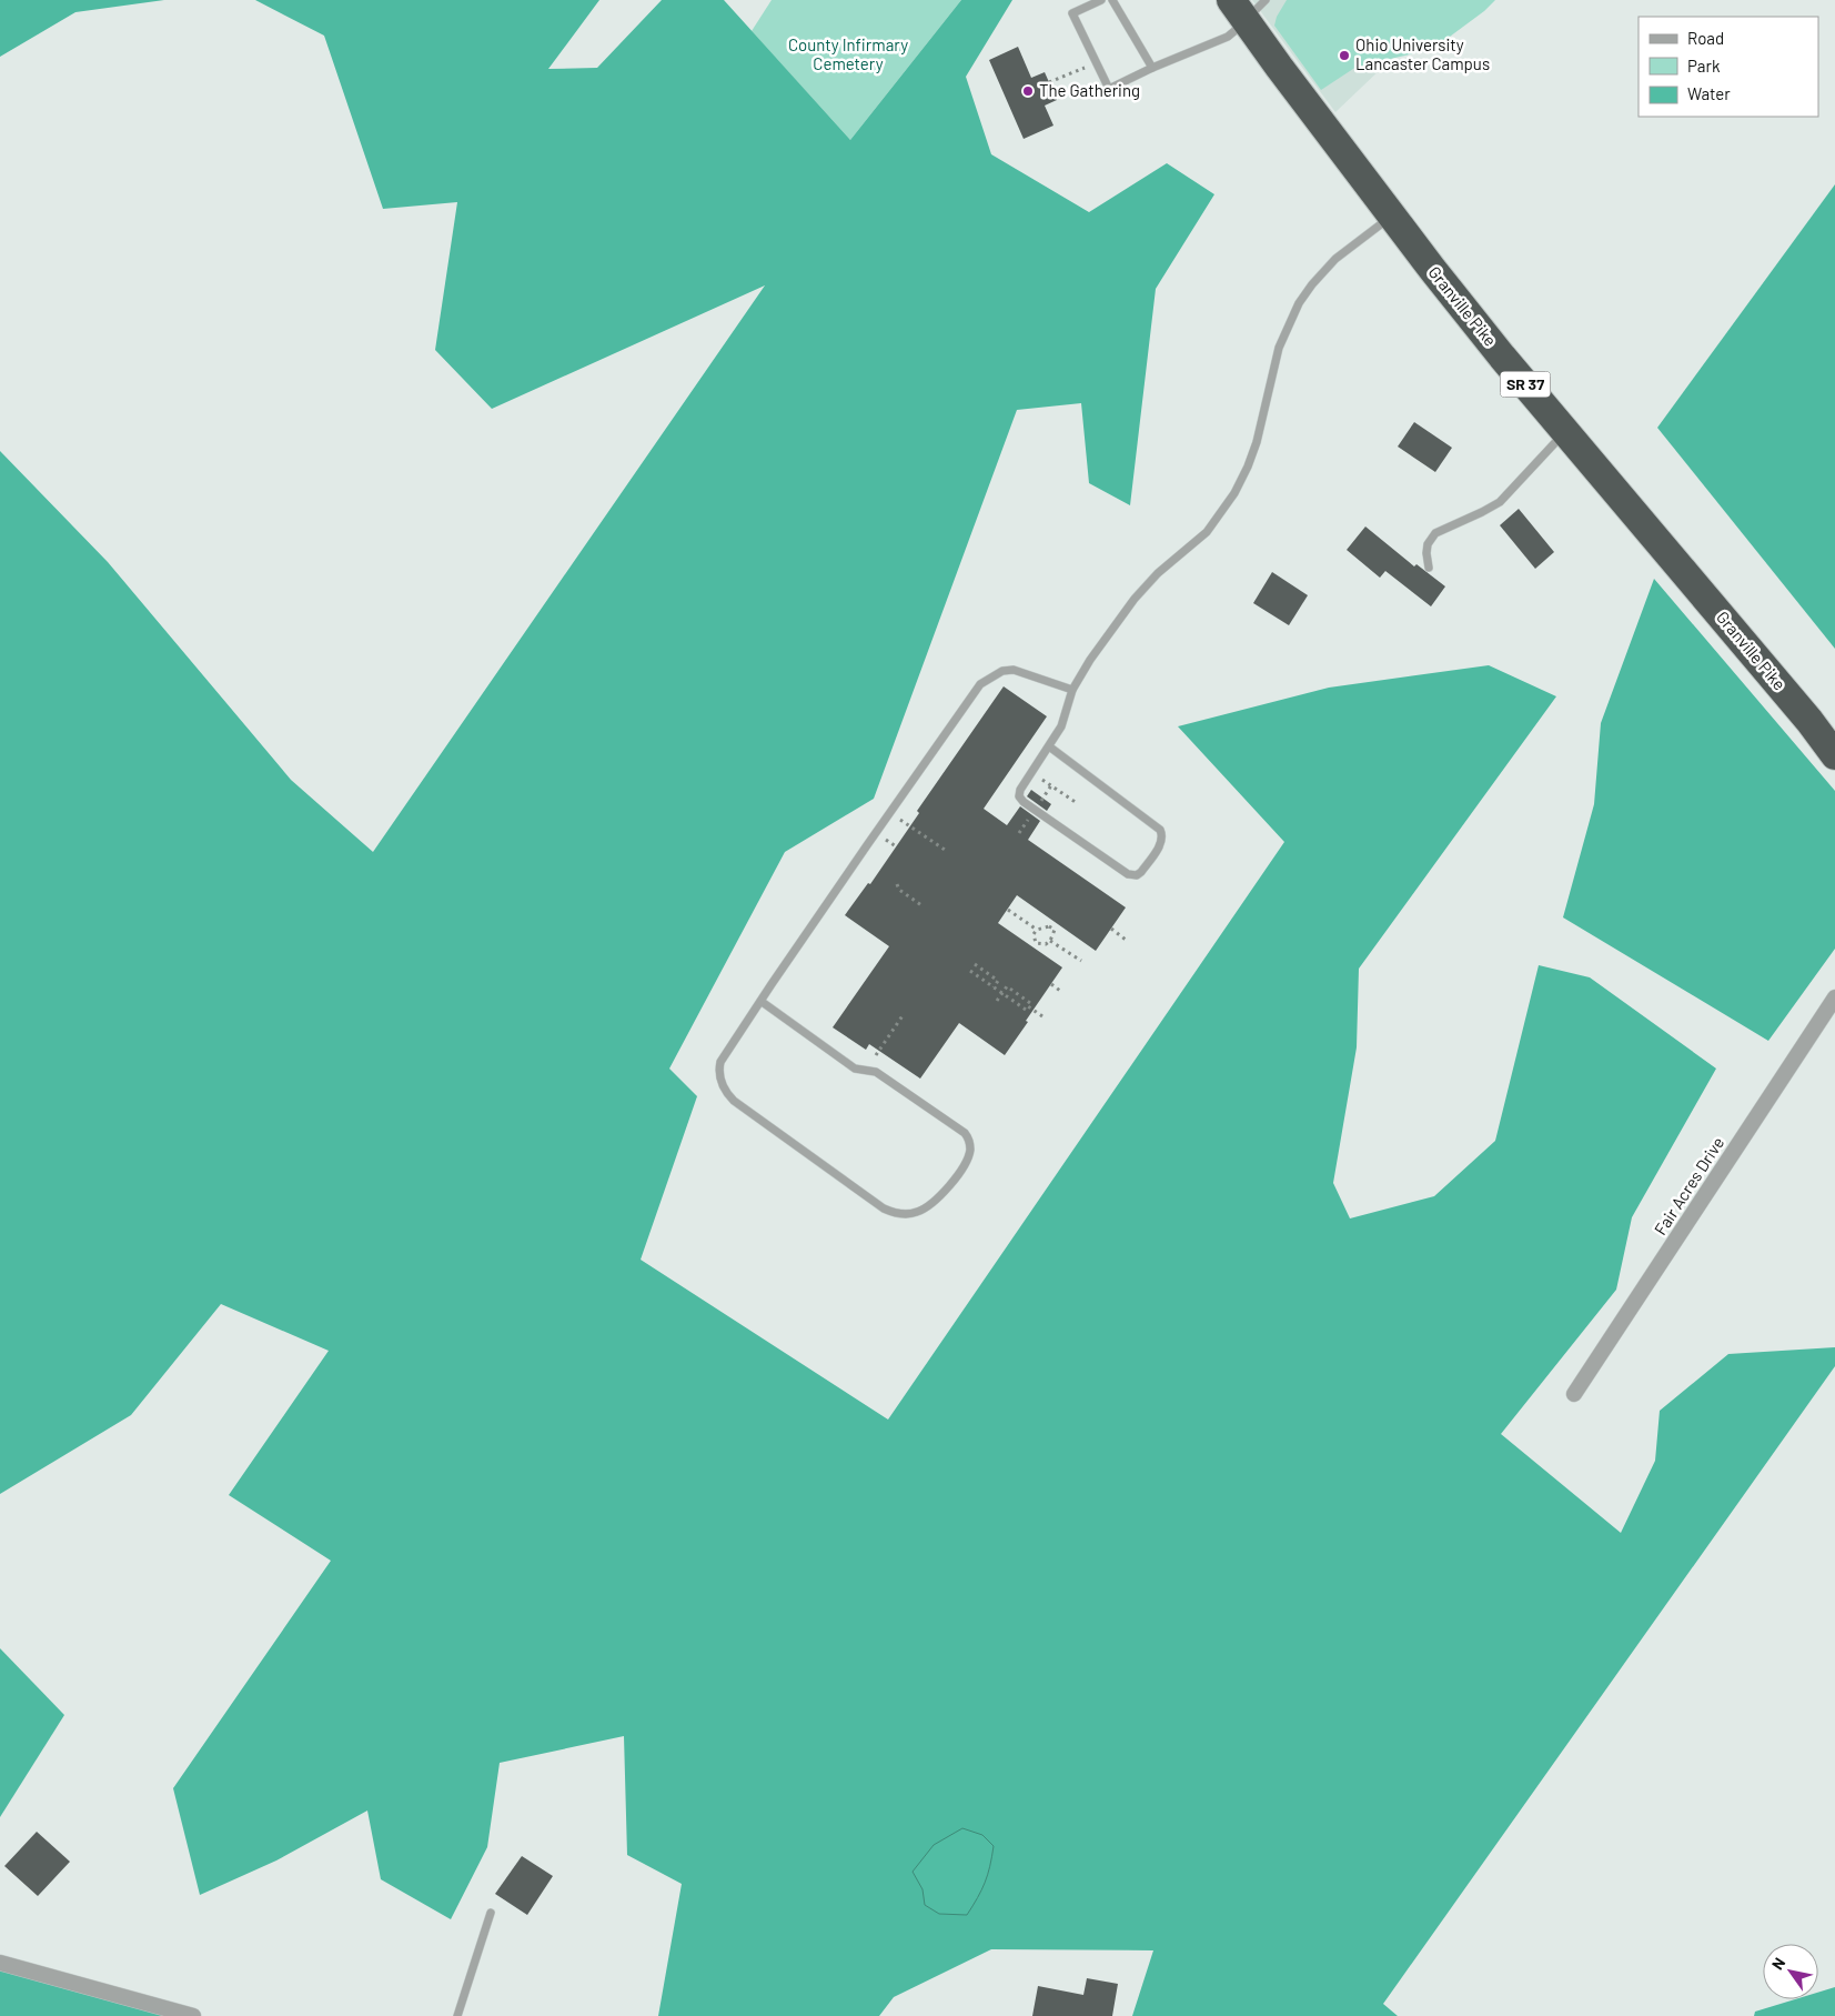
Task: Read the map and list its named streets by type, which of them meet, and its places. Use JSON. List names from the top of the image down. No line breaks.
{"streets":{"highway":["Granville Pike","SR 37"],"street":["Fair Acres Drive"]},"parks":["County Infirmary Cemetery"],"places":["Ohio University Lancaster Campus","The Gathering"],"legend":["Road","Park","Water"],"north":"top left"}
